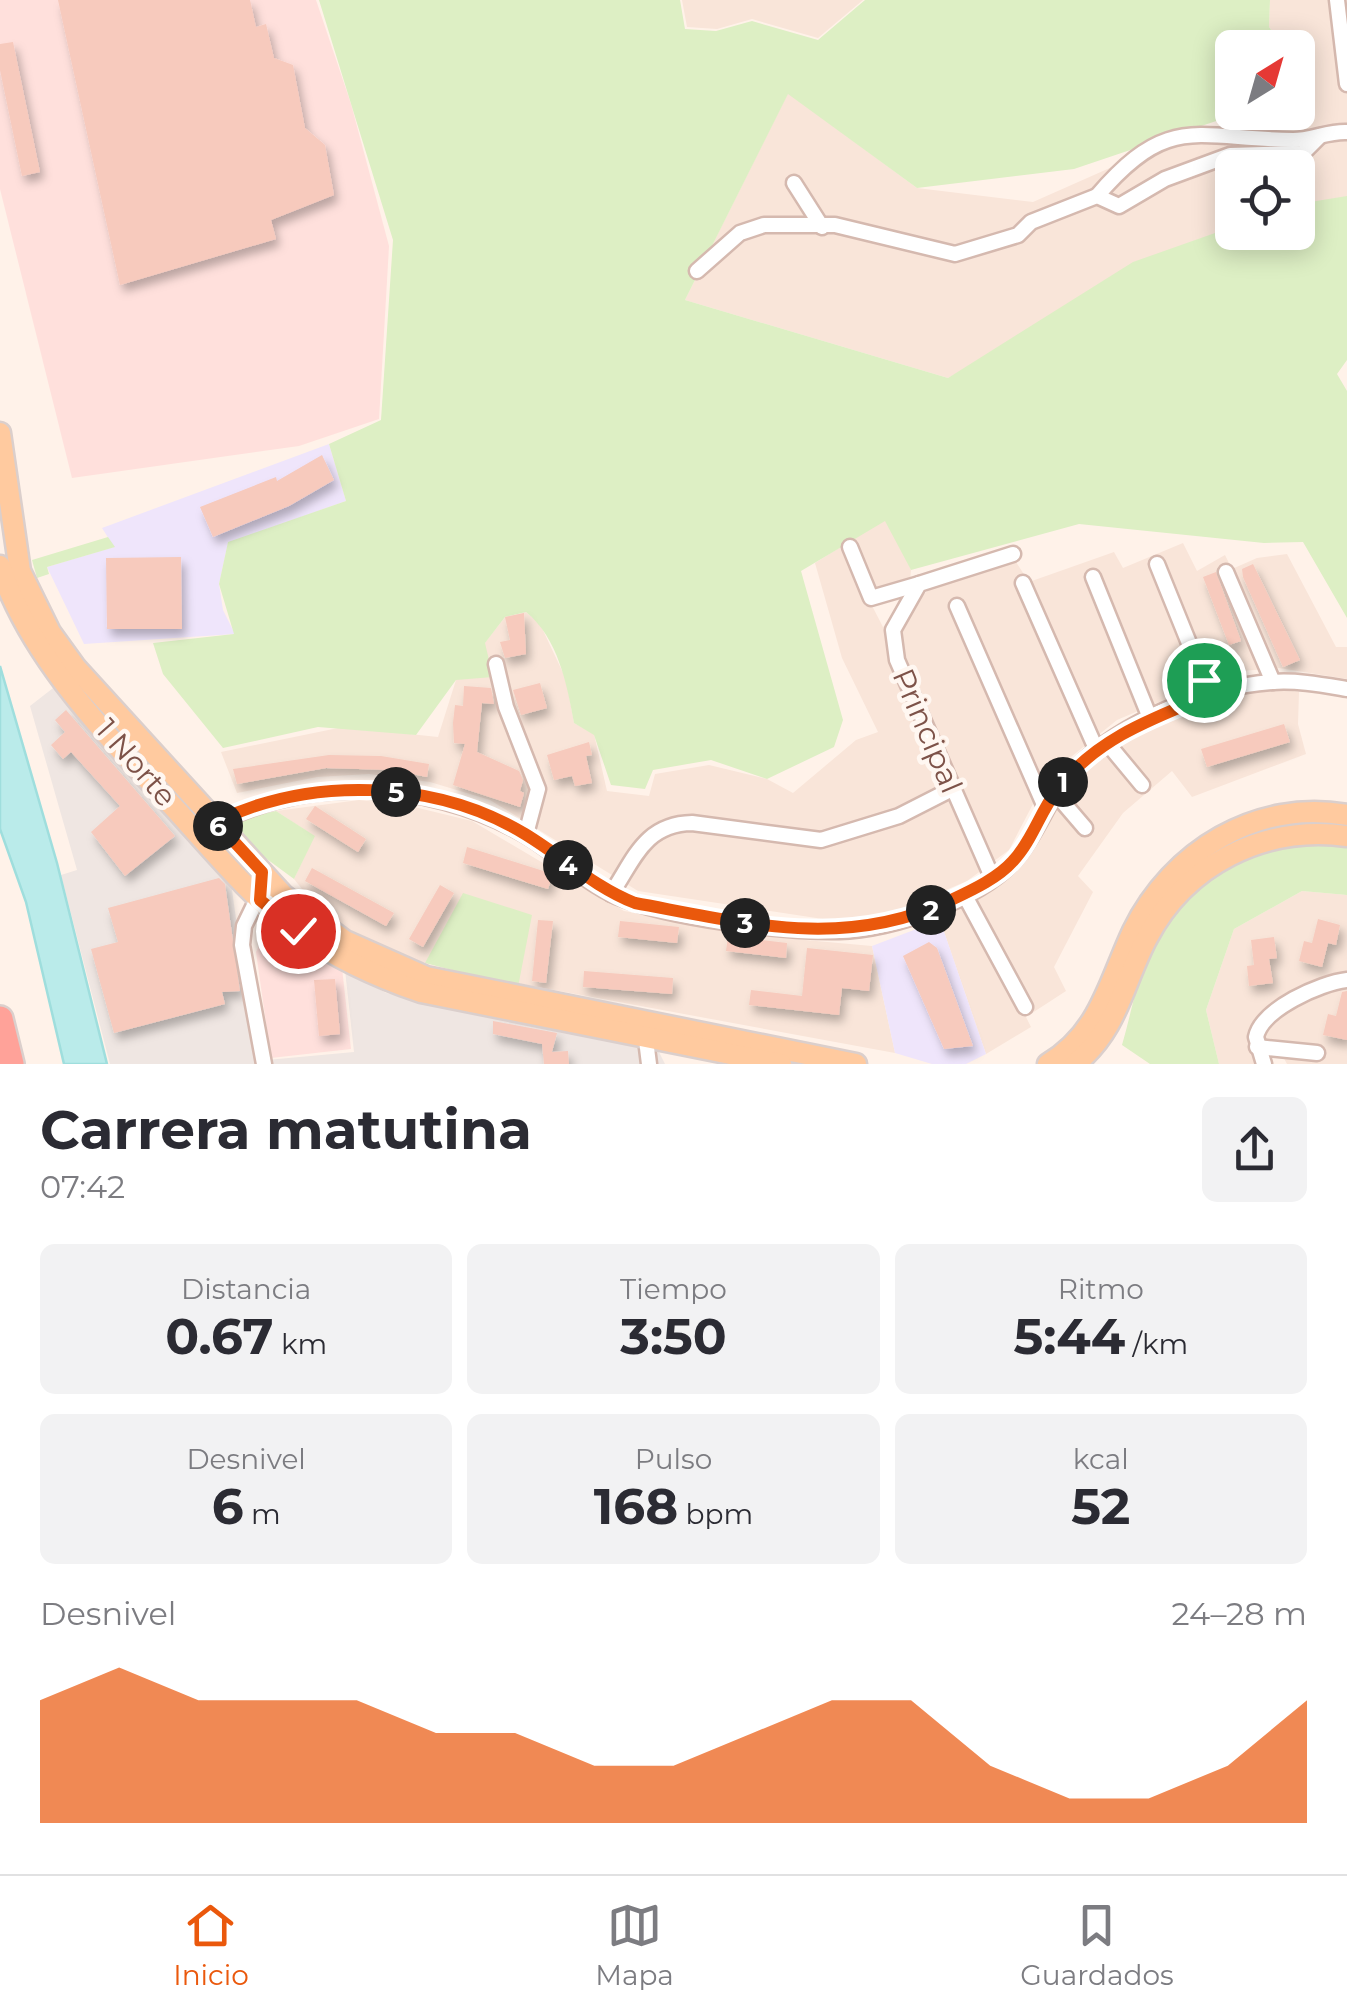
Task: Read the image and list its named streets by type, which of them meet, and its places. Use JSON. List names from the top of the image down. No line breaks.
{"streets":{"main road":["1 Norte"],"street":["Principal"]},"north":"top right","page":{"pins":["1","5","6","4","2","3"],"heading":["Carrera matutina","07:42"],"stats":[["Distancia","0.67 km"],["Tiempo","3:50"],["Ritmo","5:44 /km"],["Desnivel","6 m"],["Pulso","168 bpm"],["kcal","52"]],"chart":["Desnivel","24–28 m"],"tabs":["Inicio","Mapa","Guardados"]}}
